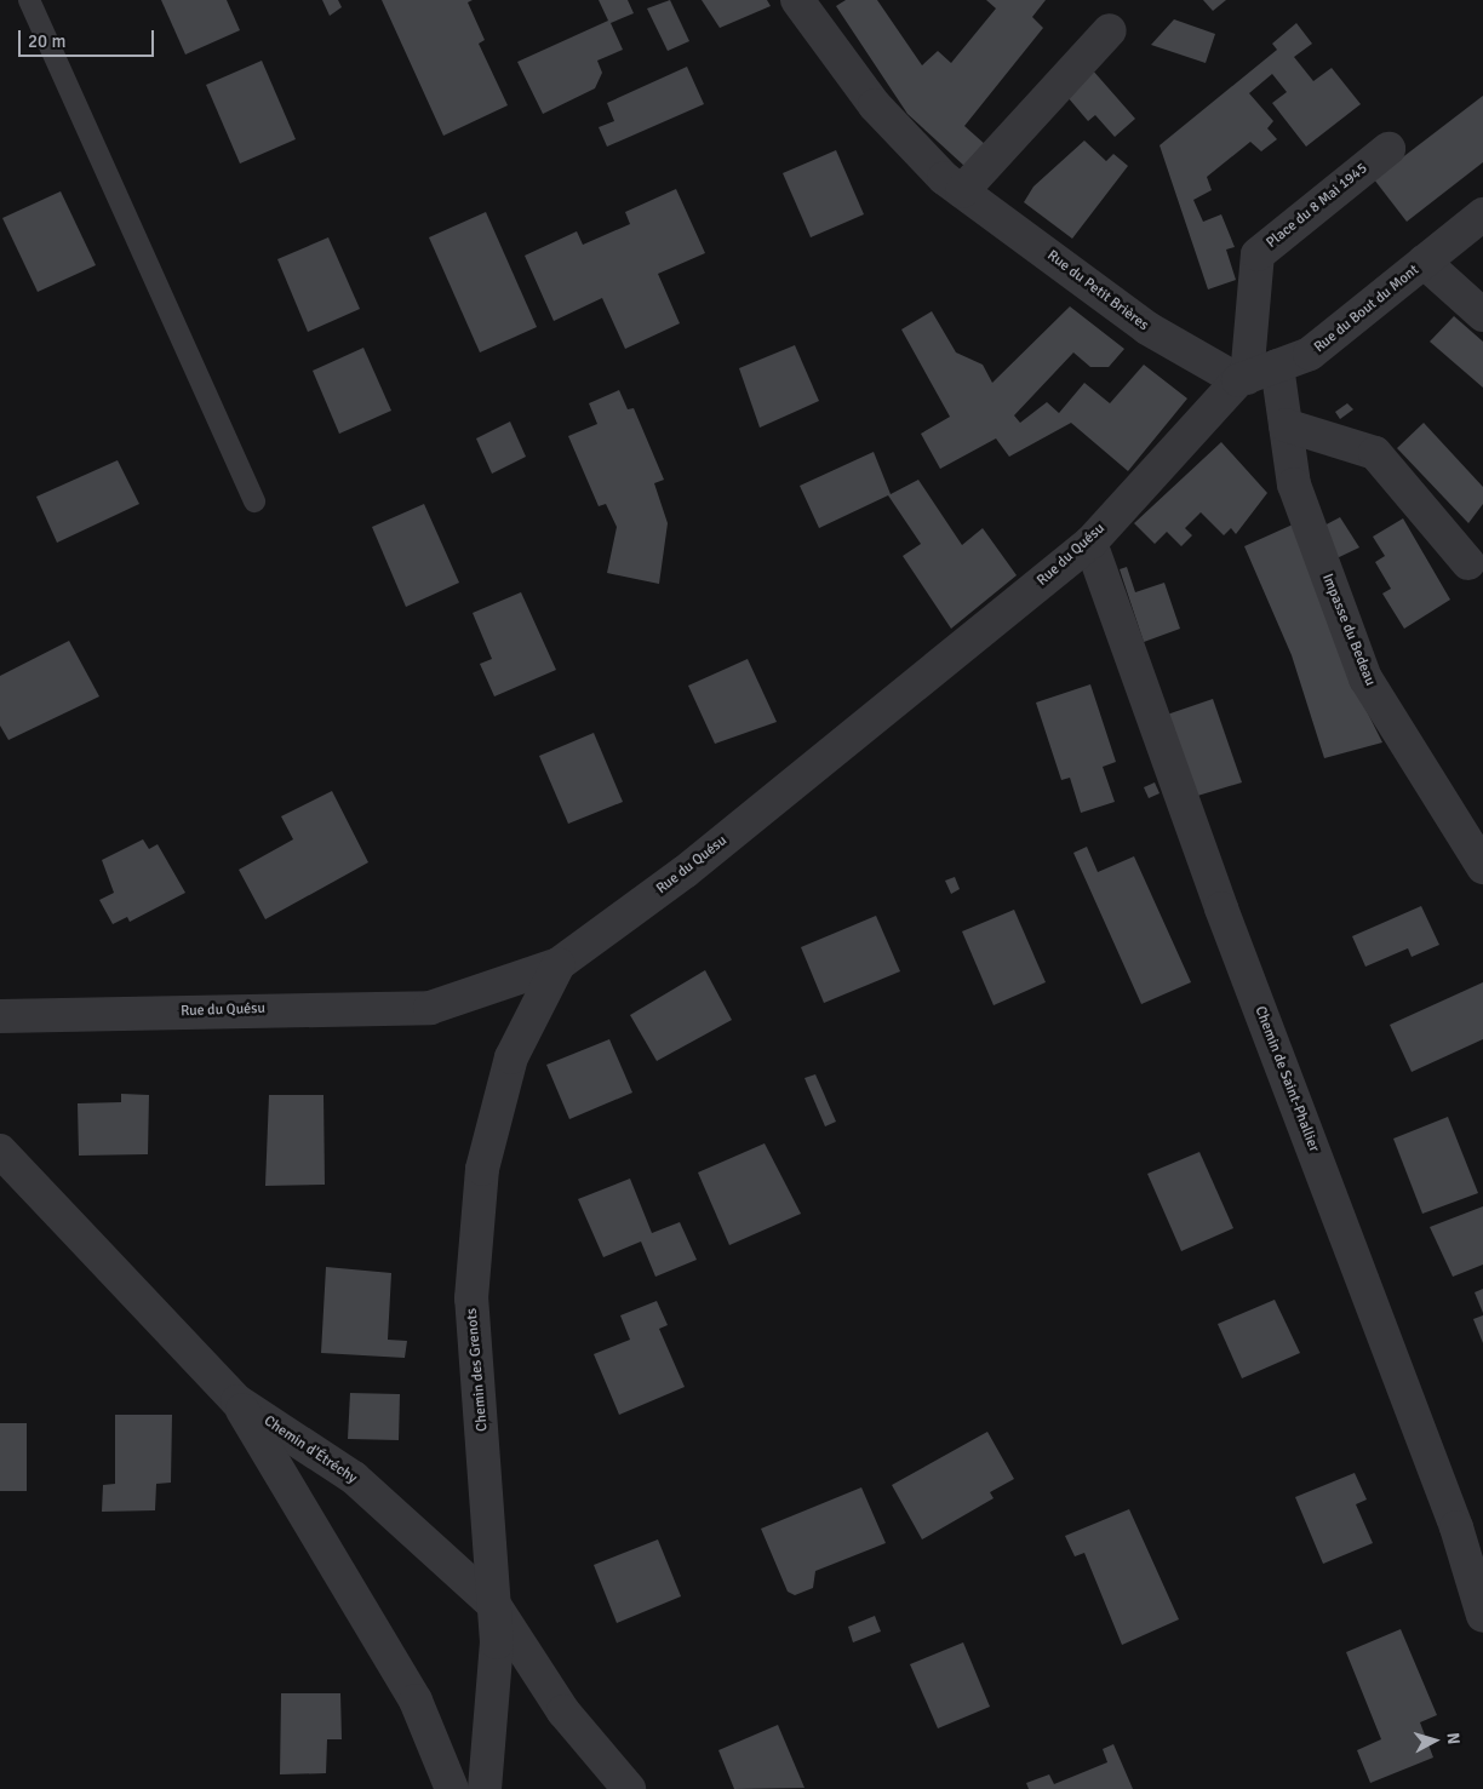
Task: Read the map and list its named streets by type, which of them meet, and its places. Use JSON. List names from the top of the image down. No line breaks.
{"streets":{"street":["Place du 8 Mai 1945","Rue du Petit Brières","Rue du Bout du Mont","Rue du Quésu","Impasse du Bedeau","Chemin de Saint-Phallier","Chemin des Grenots","Chemin d'Étréchy"]},"crossings":[["Place du 8 Mai 1945","Rue du Petit Brières"],["Place du 8 Mai 1945","Rue du Bout du Mont"],["Place du 8 Mai 1945","Rue du Quésu"],["Rue du Petit Brières","Rue du Bout du Mont"],["Rue du Petit Brières","Rue du Quésu"],["Rue du Bout du Mont","Rue du Quésu"],["Rue du Bout du Mont","Impasse du Bedeau"],["Rue du Quésu","Chemin de Saint-Phallier"],["Rue du Quésu","Chemin des Grenots"],["Chemin des Grenots","Chemin d'Étréchy"]],"scale_bar":"20 m","north":"right"}
